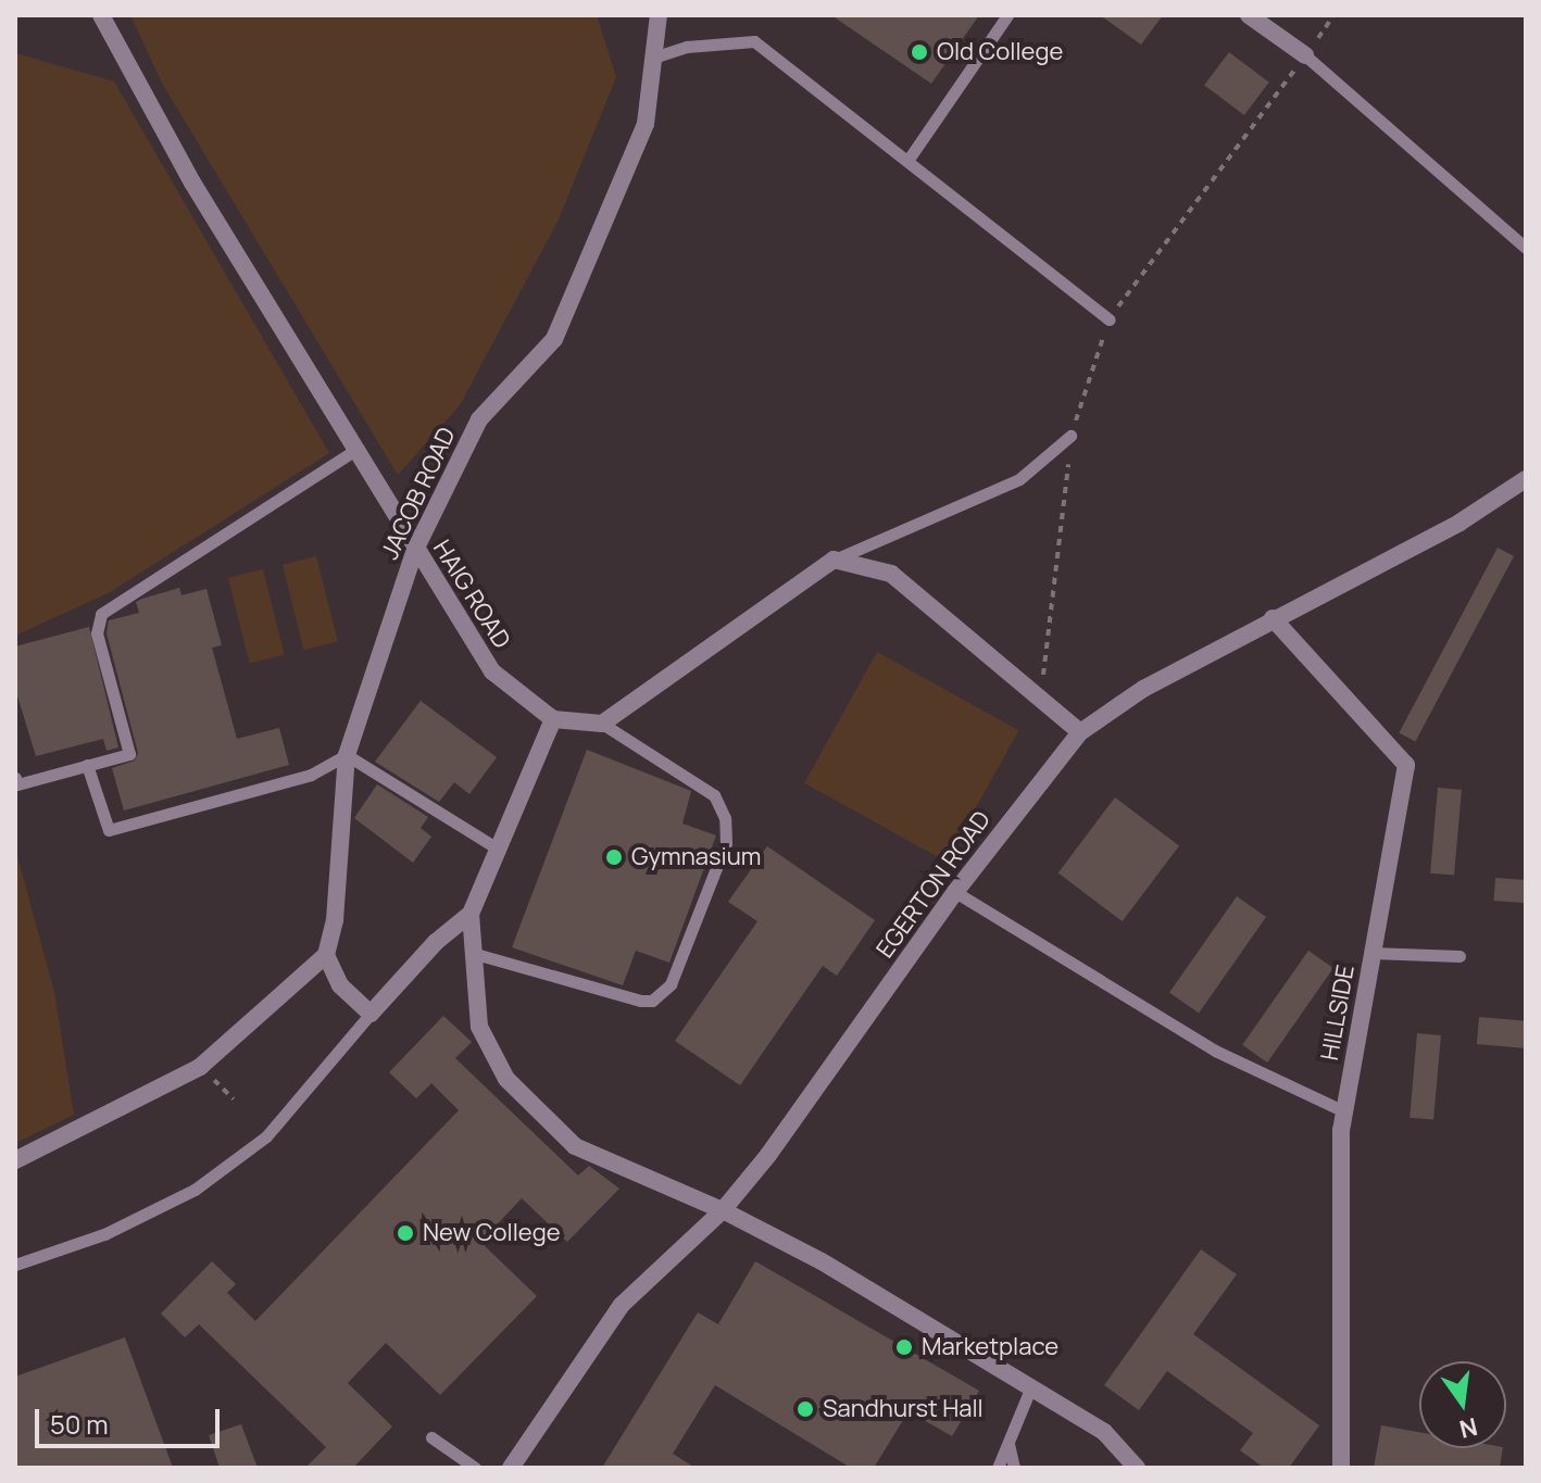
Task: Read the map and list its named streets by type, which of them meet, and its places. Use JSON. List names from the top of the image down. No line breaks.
{"streets":{"street":["JACOB ROAD","HAIG ROAD","EGERTON ROAD","HILLSIDE"]},"crossings":[["JACOB ROAD","HAIG ROAD"],["EGERTON ROAD","HILLSIDE"]],"places":["Old College","Gymnasium","New College","Marketplace","Sandhurst Hall"],"scale_bar":"50 m","north":"bottom"}
